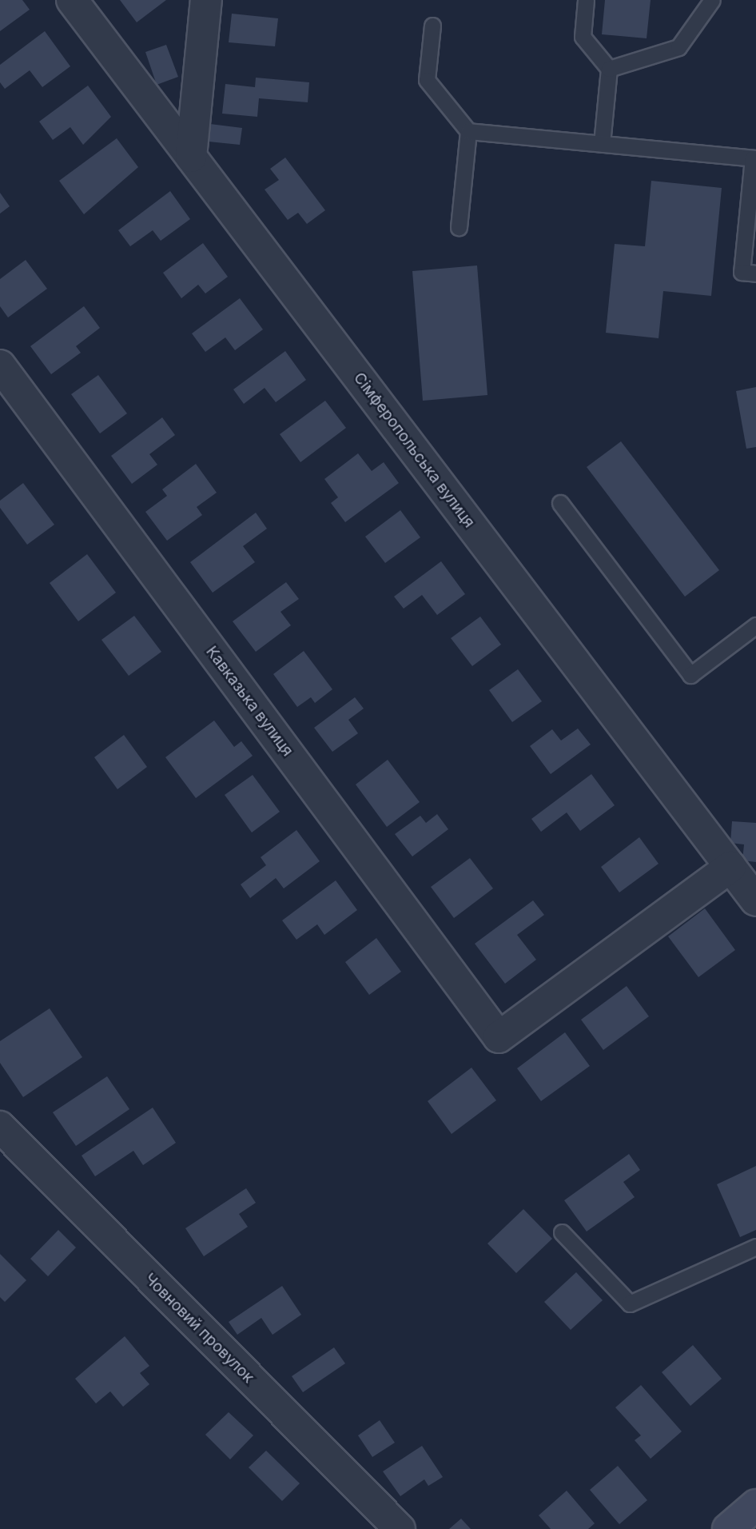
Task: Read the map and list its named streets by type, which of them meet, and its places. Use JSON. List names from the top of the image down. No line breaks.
{"streets":{"street":["Сімферопольська вулиця","Кавказька вулиця","Човновий провулок"]},"crossings":[["Сімферопольська вулиця","Кавказька вулиця"]]}
